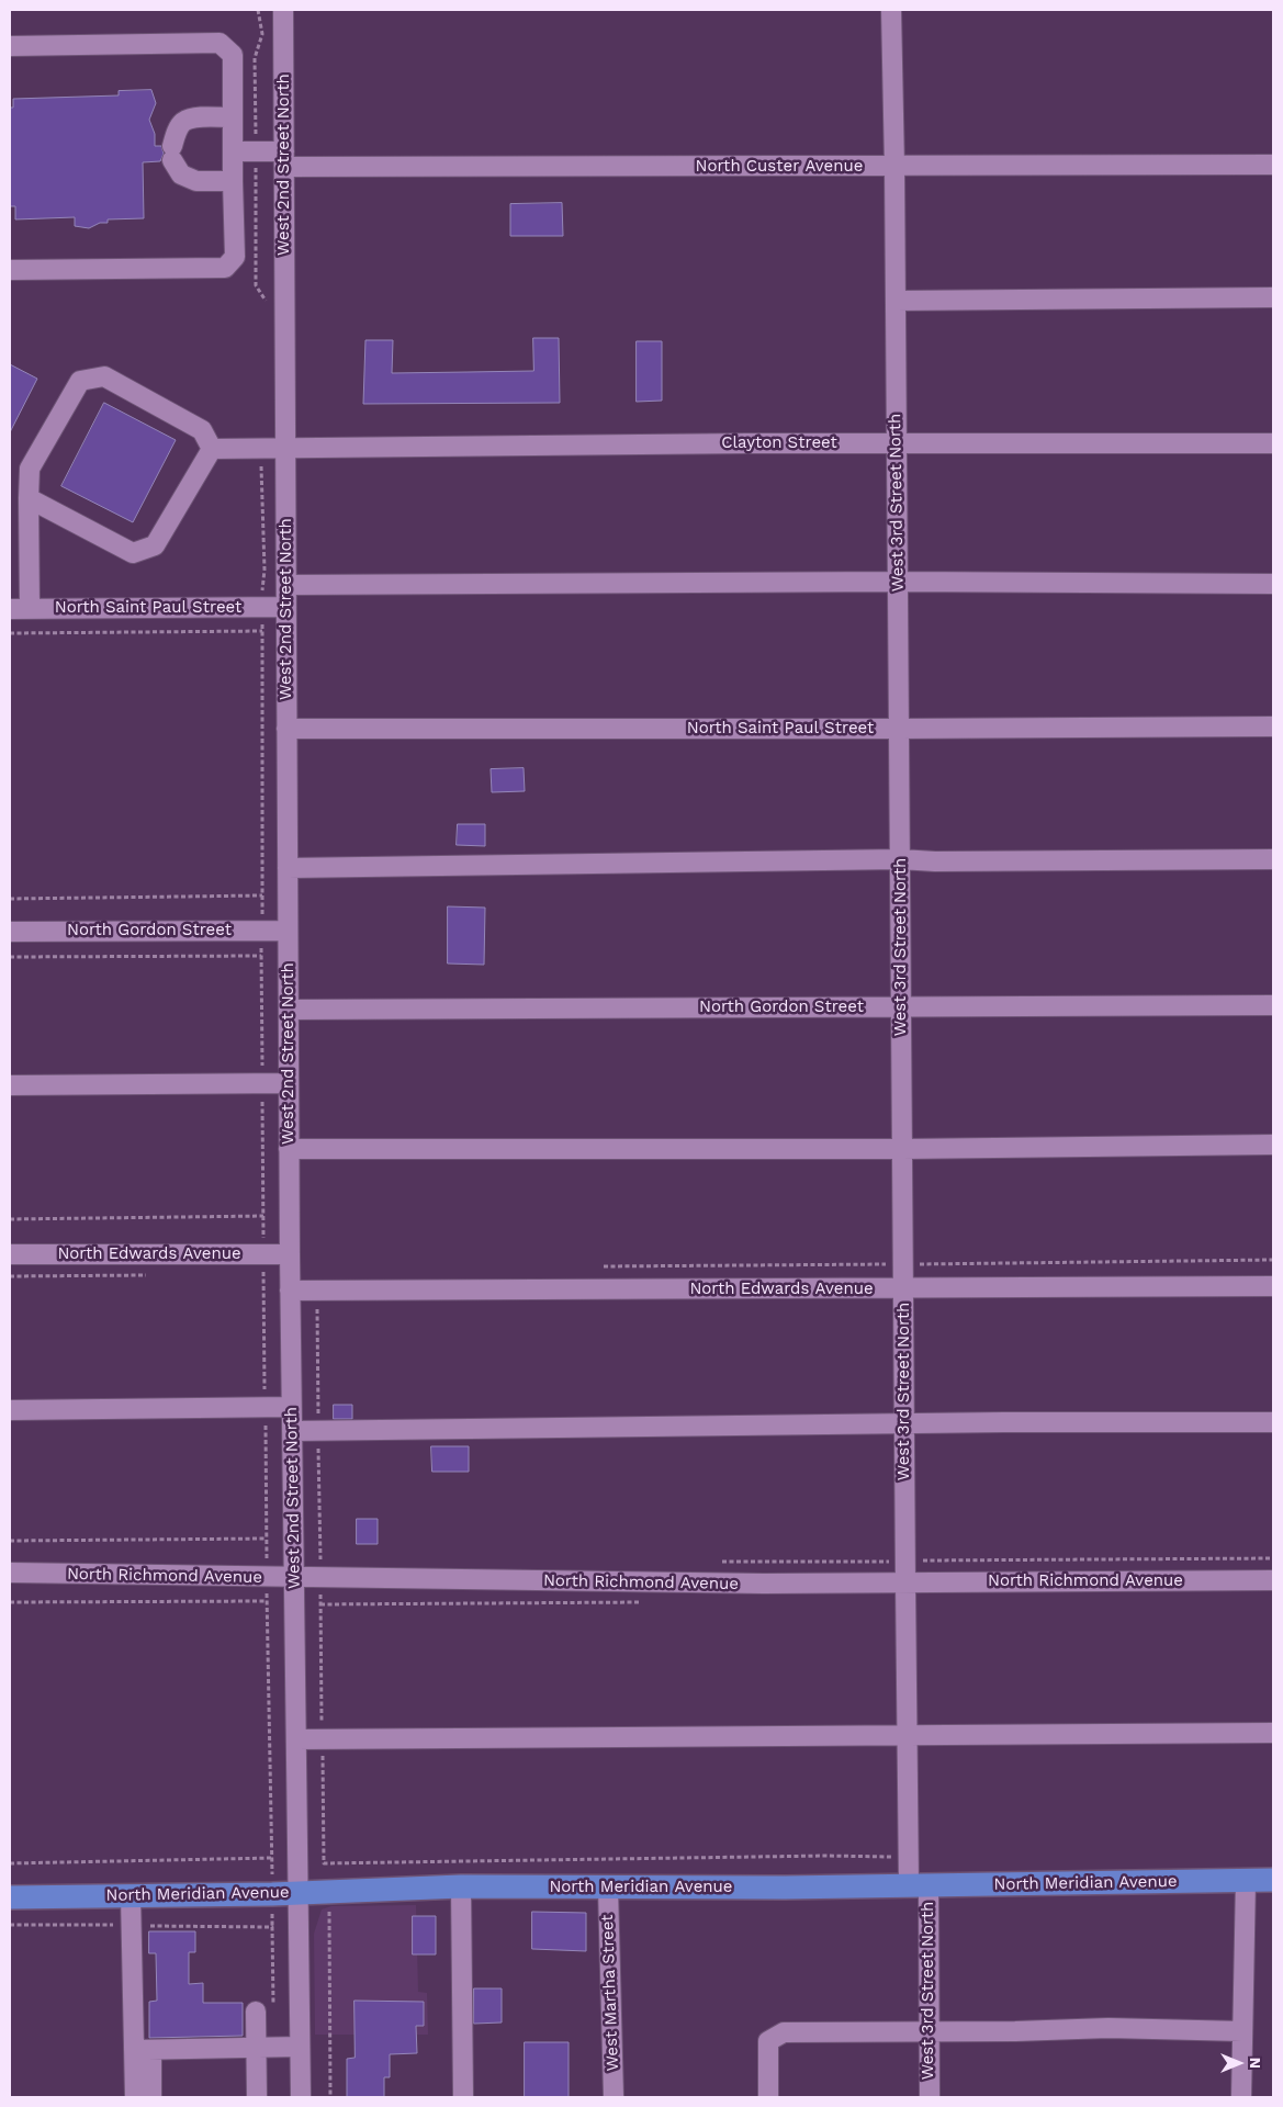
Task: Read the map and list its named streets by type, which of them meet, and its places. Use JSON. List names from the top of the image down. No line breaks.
{"streets":{"main road":["North Meridian Avenue"],"street":["West 2nd Street North","North Custer Avenue","Clayton Street","West 3rd Street North","North Saint Paul Street","North Gordon Street","North Edwards Avenue","North Richmond Avenue","West Martha Street"]},"crossings":[["West 2nd Street North","North Custer Avenue"],["West 2nd Street North","Clayton Street"],["West 2nd Street North","North Saint Paul Street"],["West 2nd Street North","North Gordon Street"],["West 2nd Street North","North Edwards Avenue"],["West 2nd Street North","North Richmond Avenue"],["West 2nd Street North","North Meridian Avenue"],["North Custer Avenue","West 3rd Street North"],["Clayton Street","West 3rd Street North"],["West 3rd Street North","North Saint Paul Street"],["West 3rd Street North","North Gordon Street"],["West 3rd Street North","North Edwards Avenue"],["West 3rd Street North","North Richmond Avenue"],["West 3rd Street North","North Meridian Avenue"],["North Meridian Avenue","West Martha Street"]],"north":"right"}
